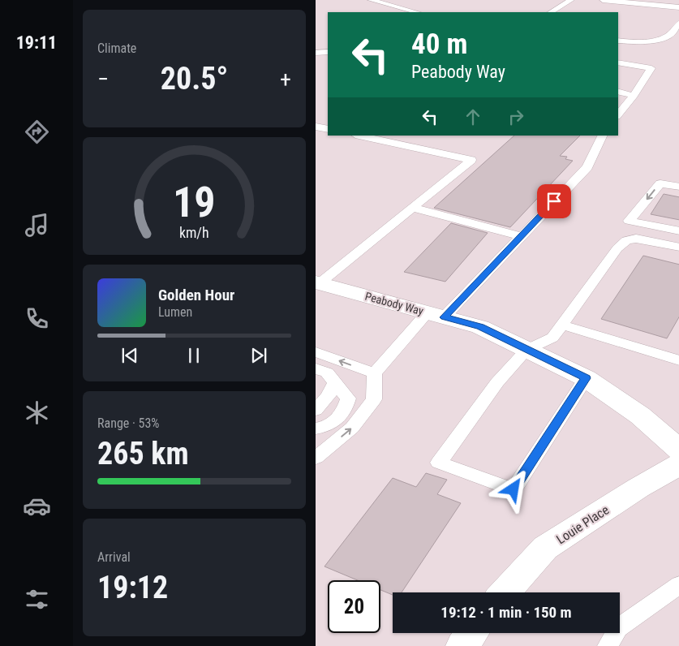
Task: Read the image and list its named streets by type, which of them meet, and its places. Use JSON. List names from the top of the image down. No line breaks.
{"streets":{"street":["Peabody Way","Louie Place"]},"page":{"tabs":"19:11","tile":["Climate",["Range · 53%","265 km"],["Arrival","19:12"]],"turn":["40 m","Peabody Way"],"heat":["−","20.5°","+"],"song":["Golden Hour","Lumen"],"limit":"20","trip":"19:12 · 1 min · 150 m","gauge":["19","km/h"]}}
